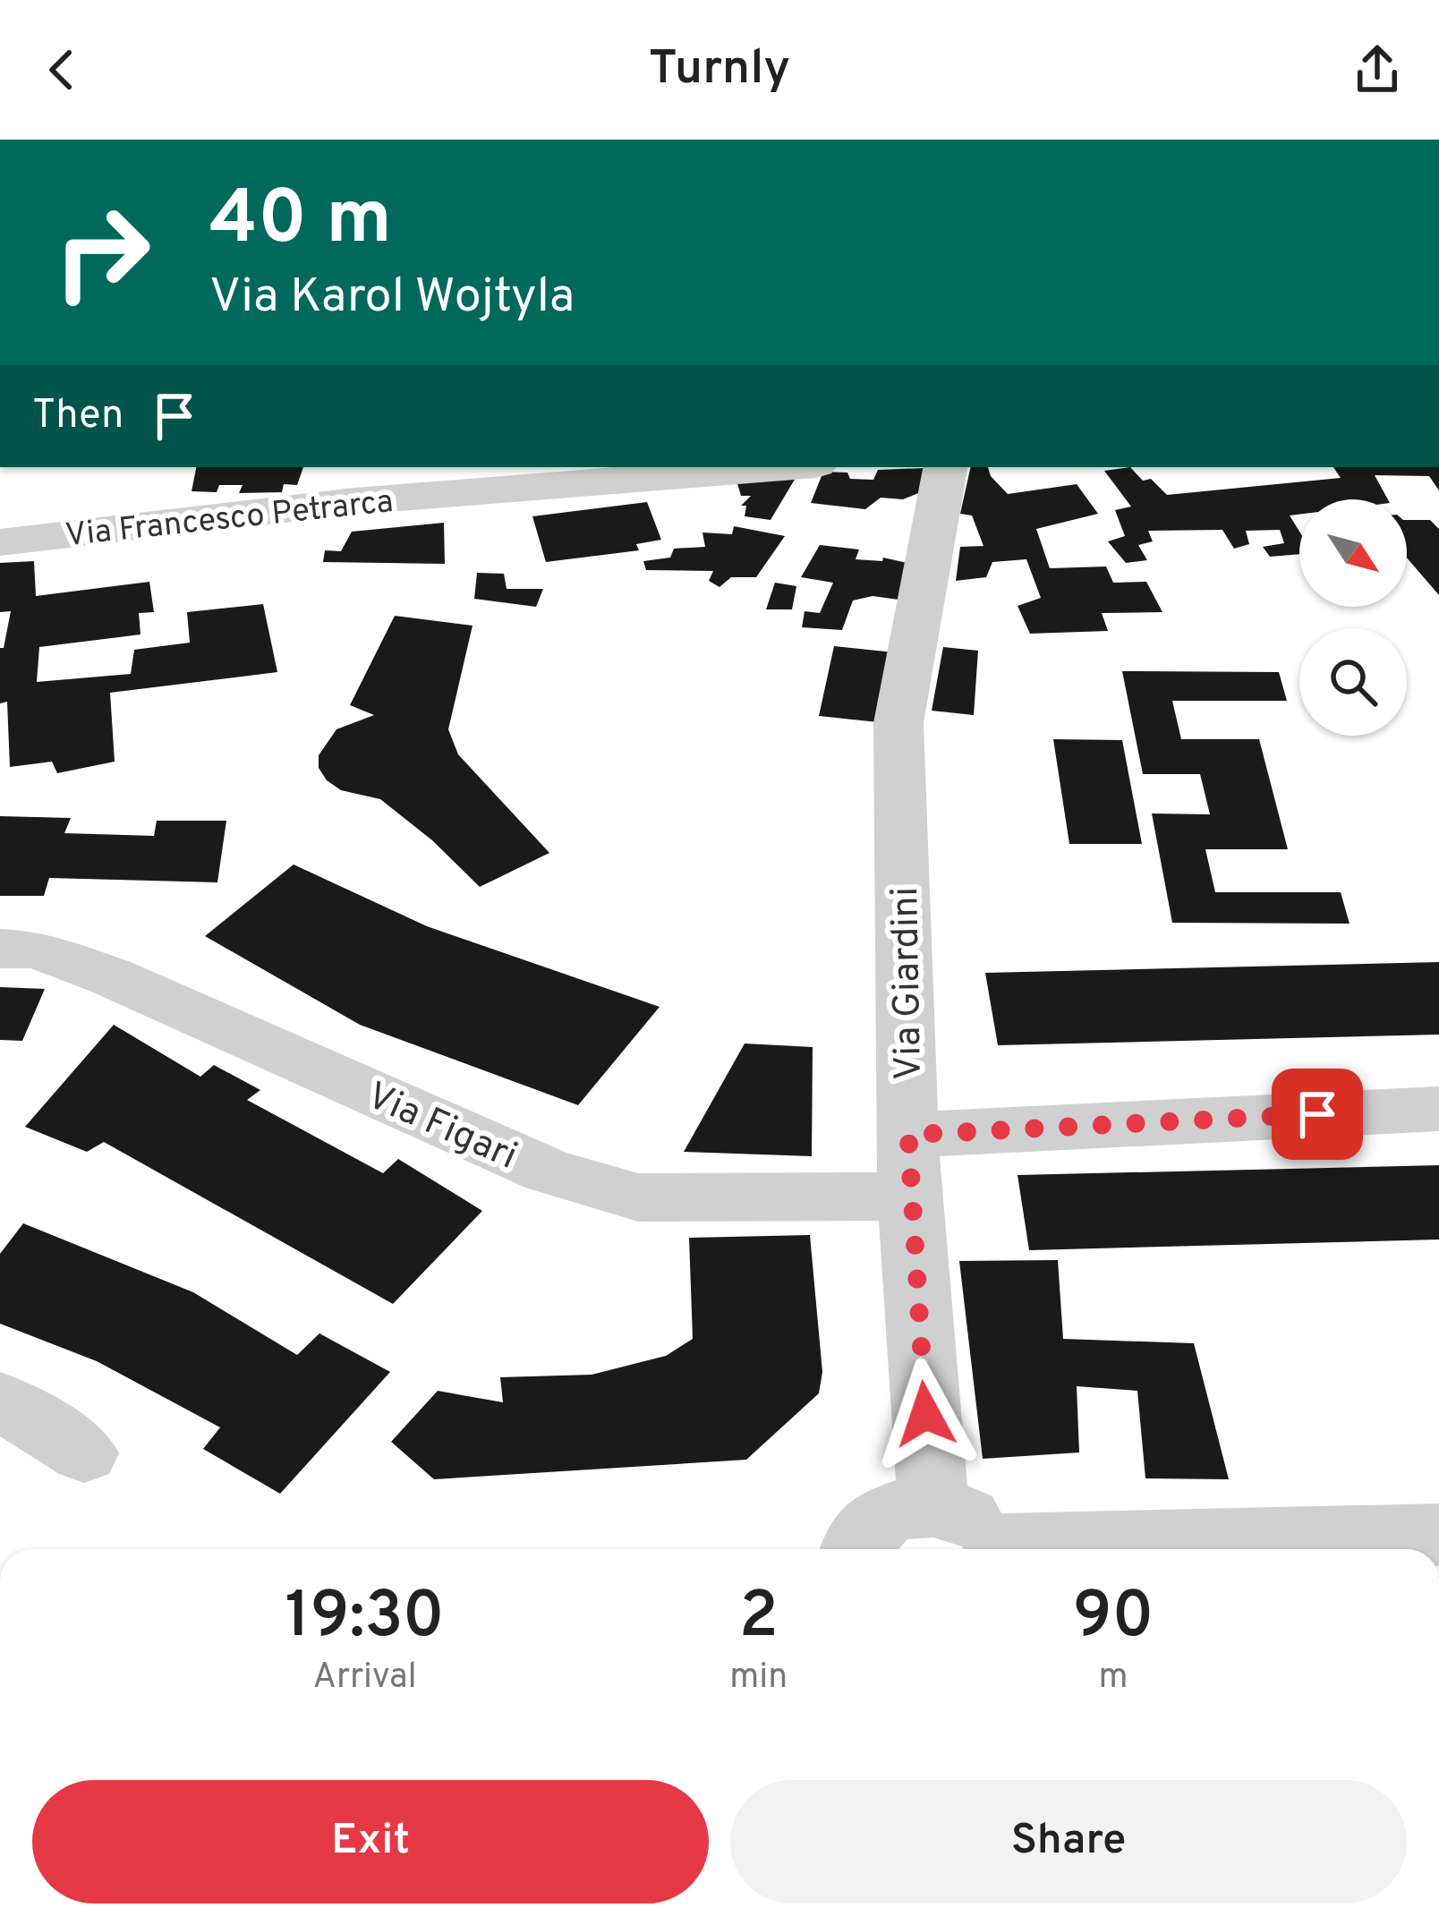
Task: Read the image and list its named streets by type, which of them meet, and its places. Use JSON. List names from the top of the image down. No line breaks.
{"streets":{"street":["Via Francesco Petrarca","Via Giardini","Via Figari"]},"crossings":[["Via Giardini","Via Figari"]],"north":"bottom right","page":{"header":"Turnly","turn":["40 m","Via Karol Wojtyla"],"then":"Then","eta":["19:30","Arrival","2","min","90","m"],"buttons":["Exit","Share"]}}
